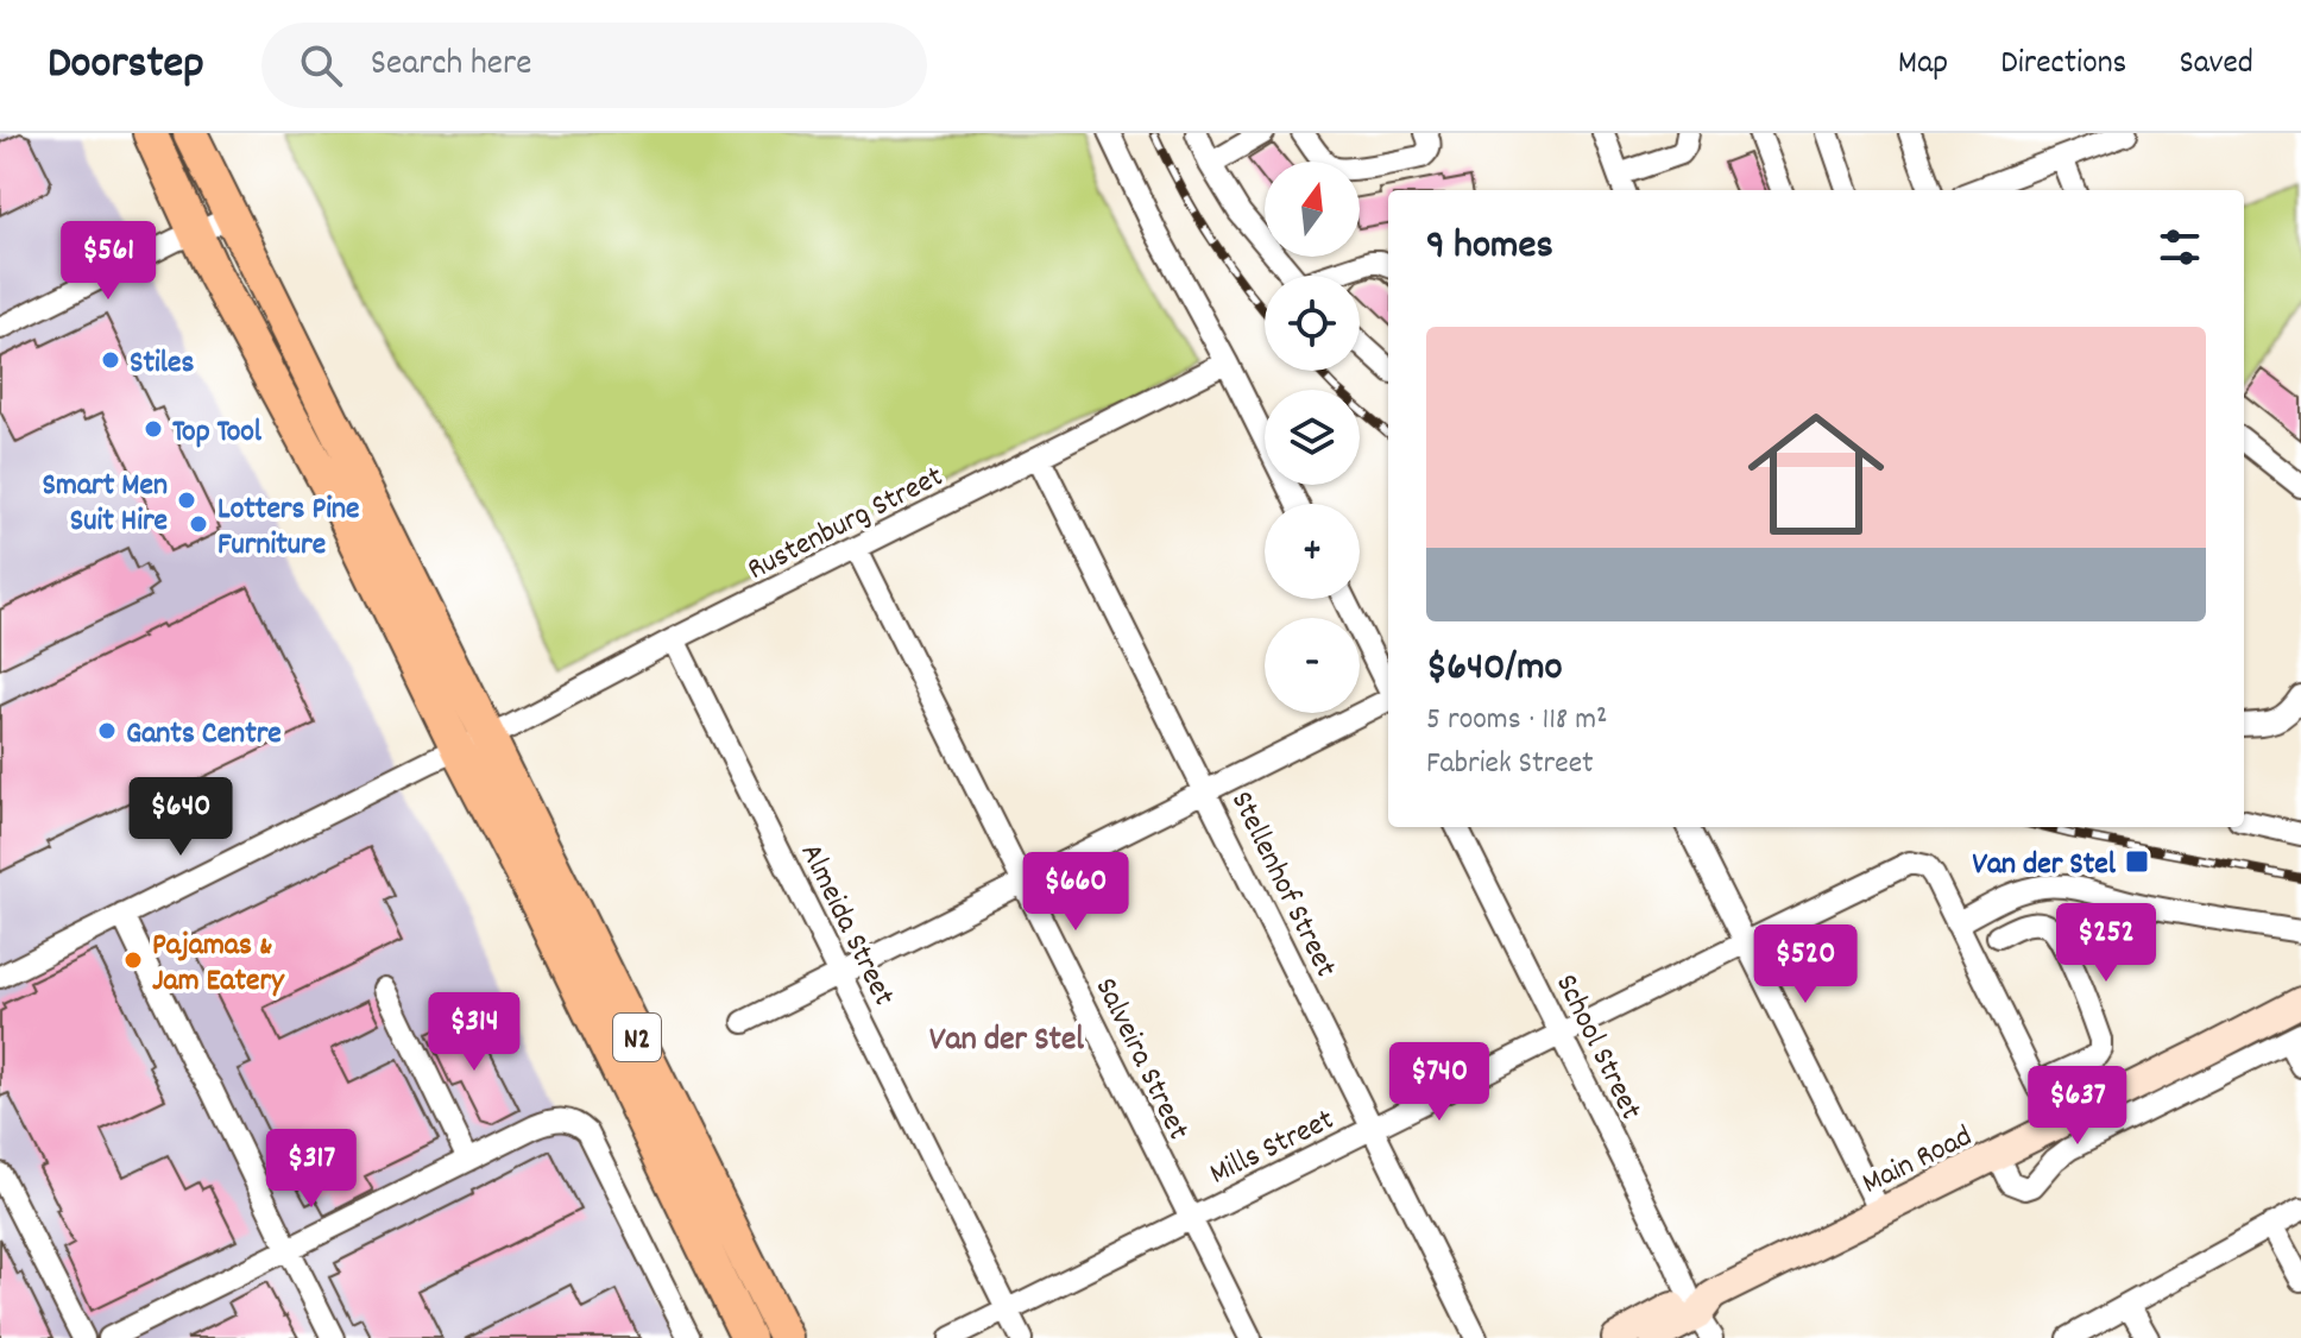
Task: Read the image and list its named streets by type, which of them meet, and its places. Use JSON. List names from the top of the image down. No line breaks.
{"streets":{"highway":["N2"],"main road":["Main Road"],"street":["Rustenburg Street","Stellenhof Street","Almeida Street","School Street","Salveira Street","Mills Street"]},"crossings":[["Rustenburg Street","Stellenhof Street"],["Rustenburg Street","Almeida Street"],["Rustenburg Street","N2"],["Rustenburg Street","Salveira Street"],["Stellenhof Street","Mills Street"],["Almeida Street","Mills Street"],["School Street","Mills Street"],["School Street","Main Road"],["Salveira Street","Mills Street"]],"districts":["Van der Stel"],"places":{"other":["Stiles","Top Tool","Smart Men Suit Hire","Lotters Pine Furniture","Gants Centre","Pajamas & Jam Eatery"],"transit":["Van der Stel"]},"north":"top","page":{"header":"Doorstep","search":"Search here","nav":["Map","Directions","Saved"],"map_buttons":["+","−"],"heading":"9 homes","price":["$561","$640","$660","$252","$520","$314","$740","$637","$317"],"list":[{"name":"$640/mo","note":"5 rooms · 118 m² · Fabriek Street"}]}}
